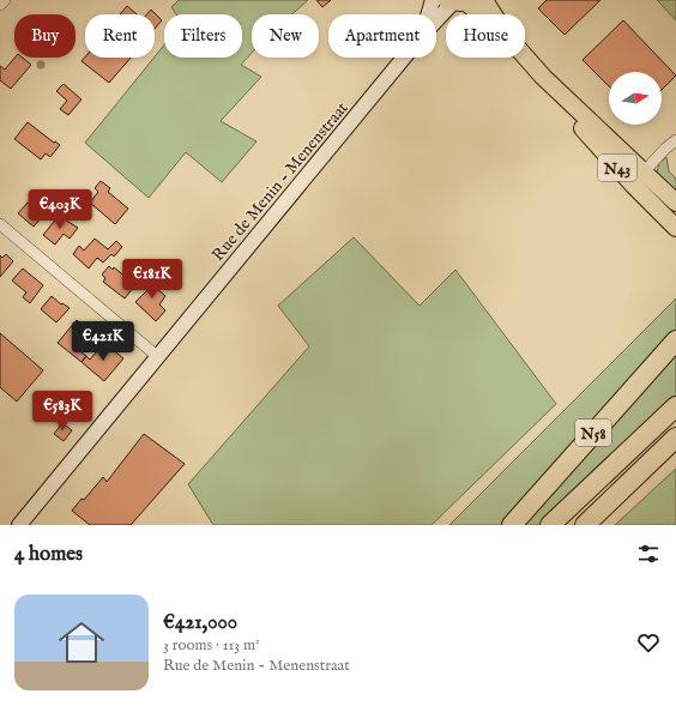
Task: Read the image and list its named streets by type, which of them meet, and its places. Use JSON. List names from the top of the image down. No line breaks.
{"streets":{"highway":["N58"],"main road":["N43"],"street":["Rue de Menin - Menenstraat"]},"crossings":[["N43","Rue de Menin - Menenstraat"]],"north":"right","page":{"chip":["Buy","Rent","Filters","New","Apartment","House"],"price":["€403K","€181K","€421K","€583K"],"heading":"4 homes","list":[{"name":"€421,000","note":"3 rooms · 113 m² · Rue de Menin - Menenstraat"}]}}
